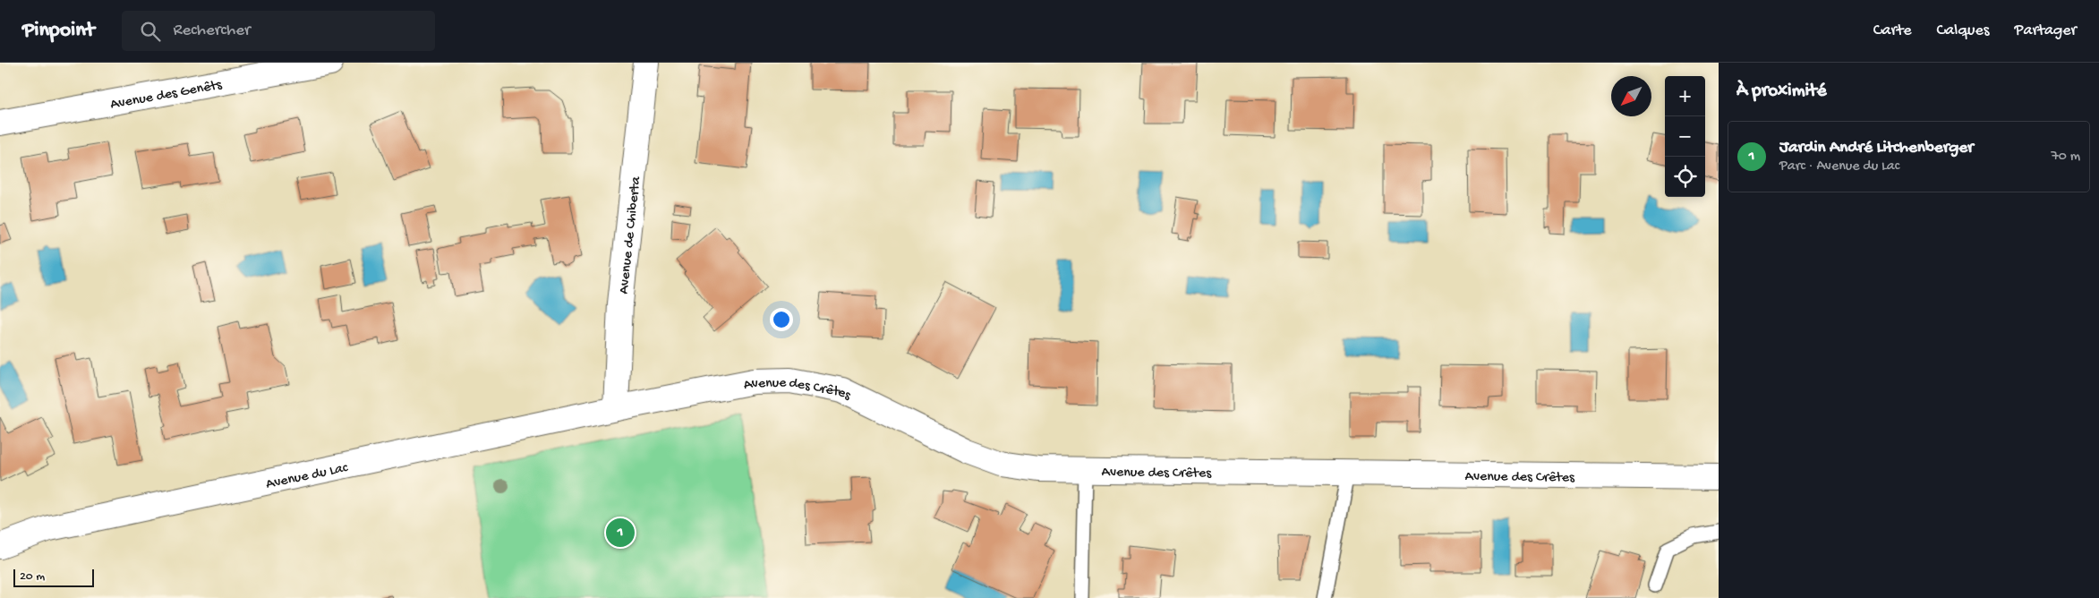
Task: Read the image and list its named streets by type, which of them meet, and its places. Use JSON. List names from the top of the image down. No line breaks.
{"streets":{"street":["Avenue des Genêts","Avenue de Chiberta","Avenue des Crêtes","Avenue du Lac"]},"crossings":[["Avenue de Chiberta","Avenue des Crêtes"],["Avenue de Chiberta","Avenue du Lac"],["Avenue des Crêtes","Avenue du Lac"]],"scale_bar":"20 m","north":"bottom left","page":{"header":"Pinpoint","search":"Rechercher","nav":["Carte","Calques","Partager"],"heading":"À proximité","map_buttons":["+","−"],"list":[{"mark":"1","name":"Jardin André Litchenberger","note":"Parc · Avenue du Lac","value":"70 m"}],"pins":"1","scale":"20 m"}}
